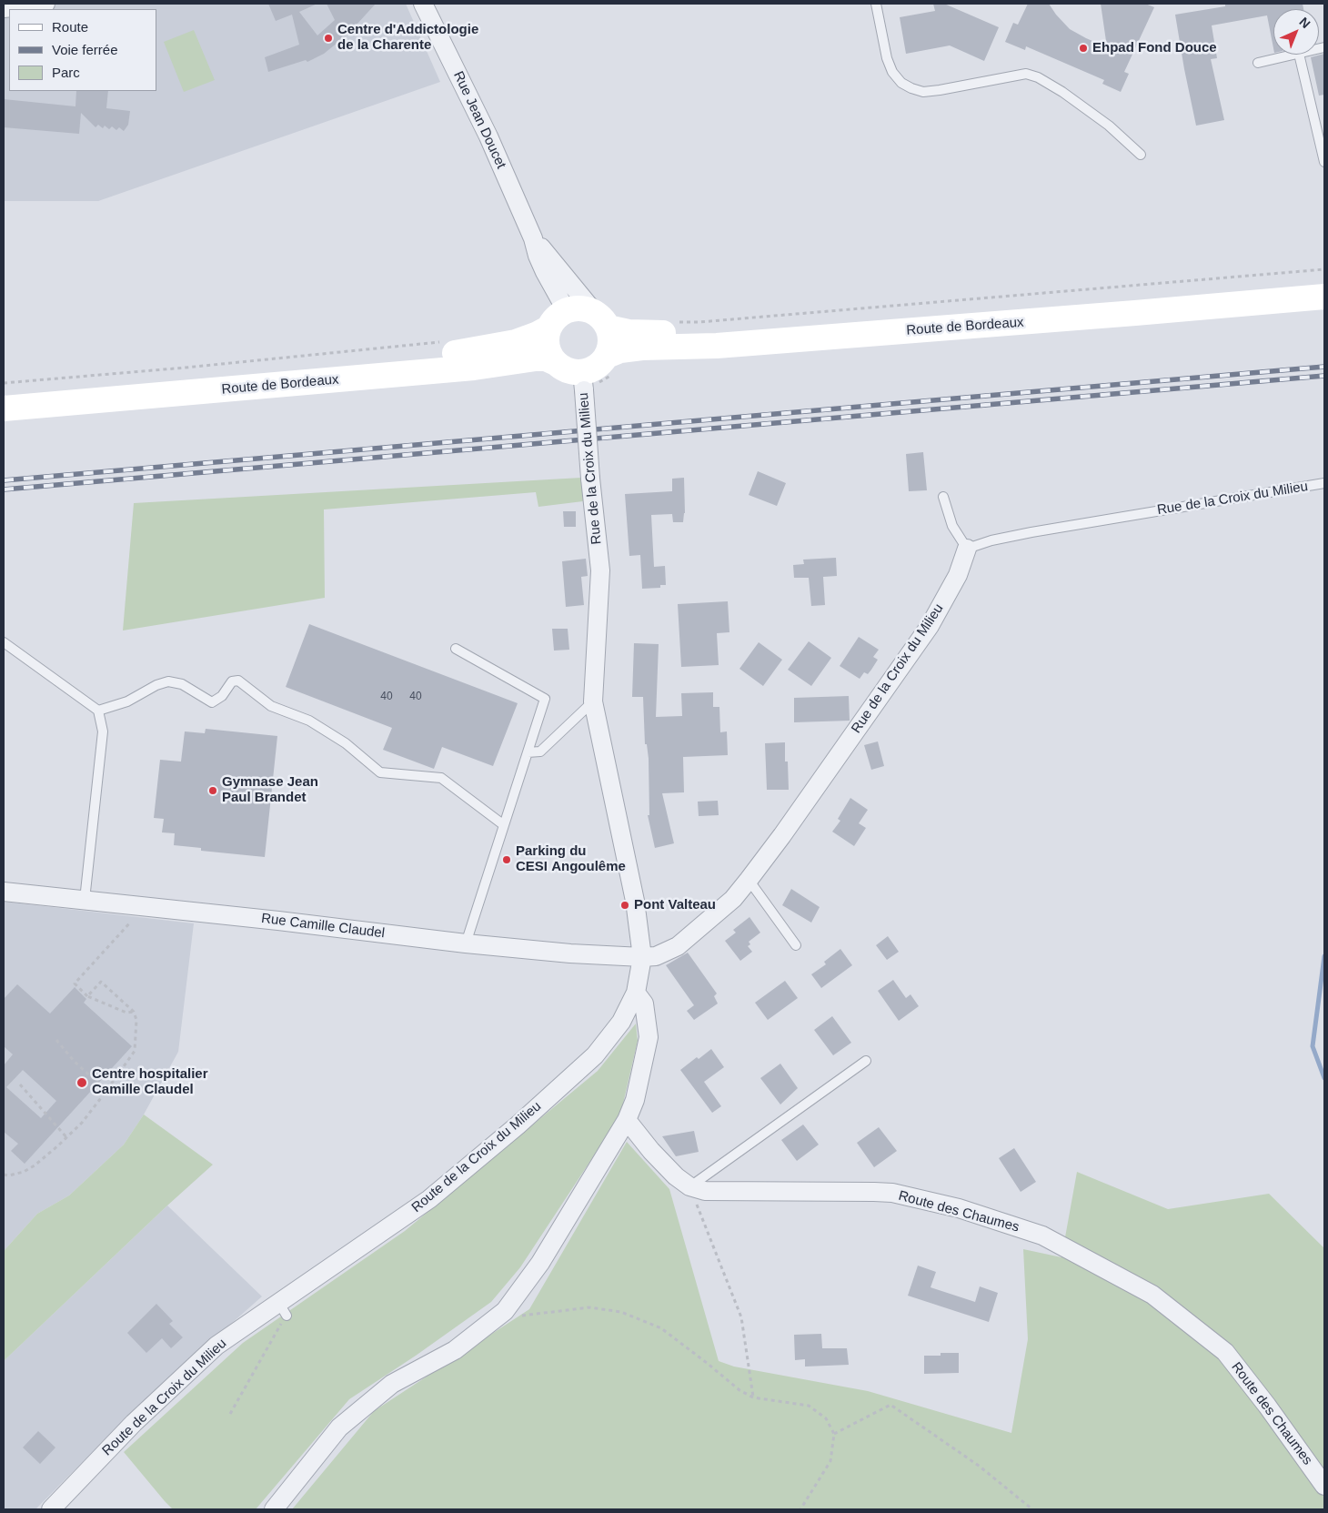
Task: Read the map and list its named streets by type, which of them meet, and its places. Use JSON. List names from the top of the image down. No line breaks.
{"streets":{"main road":["Route de Bordeaux"],"street":["Rue Jean Doucet","Rue de la Croix du Milieu","Rue Camille Claudel","Route de la Croix du Milieu","Route des Chaumes"]},"crossings":[["Rue Jean Doucet","Route de Bordeaux"],["Rue Jean Doucet","Rue de la Croix du Milieu"],["Route de Bordeaux","Rue de la Croix du Milieu"],["Rue de la Croix du Milieu","Rue Camille Claudel"],["Rue de la Croix du Milieu","Route de la Croix du Milieu"],["Rue Camille Claudel","Route de la Croix du Milieu"]],"places":["Centre d'Addictologie de la Charente","Ehpad Fond Douce","Gymnase Jean Paul Brandet","Parking du CESI Angoulême","Pont Valteau","Centre hospitalier Camille Claudel"],"house_numbers":["40","40"],"legend":["Route","Voie ferrée","Parc"],"north":"top right"}
